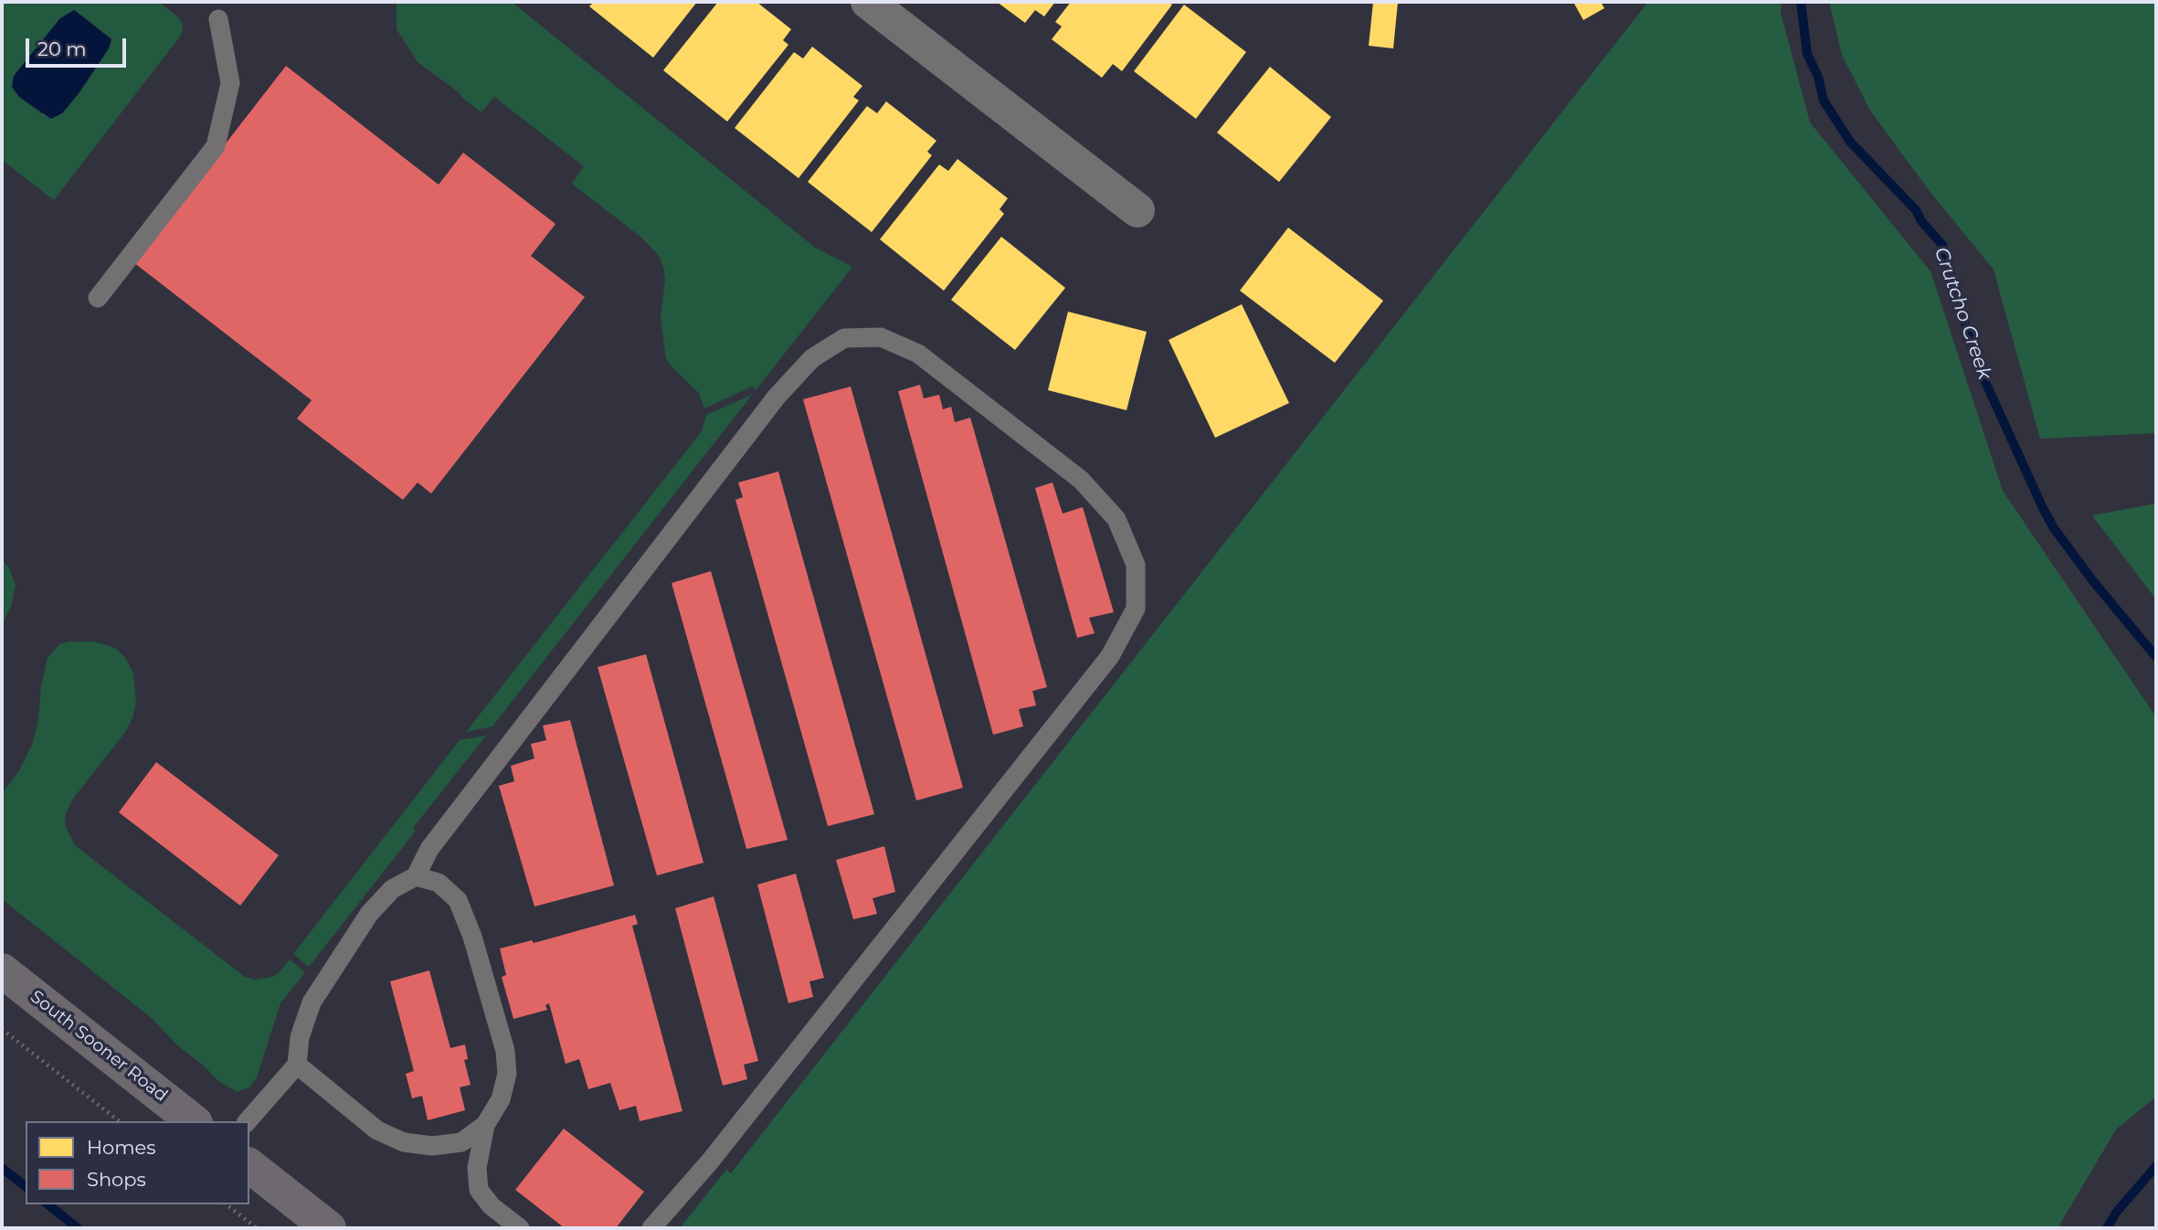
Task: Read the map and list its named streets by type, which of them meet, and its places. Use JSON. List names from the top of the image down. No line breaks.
{"streets":{"main road":["South Sooner Road"]},"water":["Crutcho Creek"],"legend":["Homes","Shops"],"scale_bar":"20 m"}
